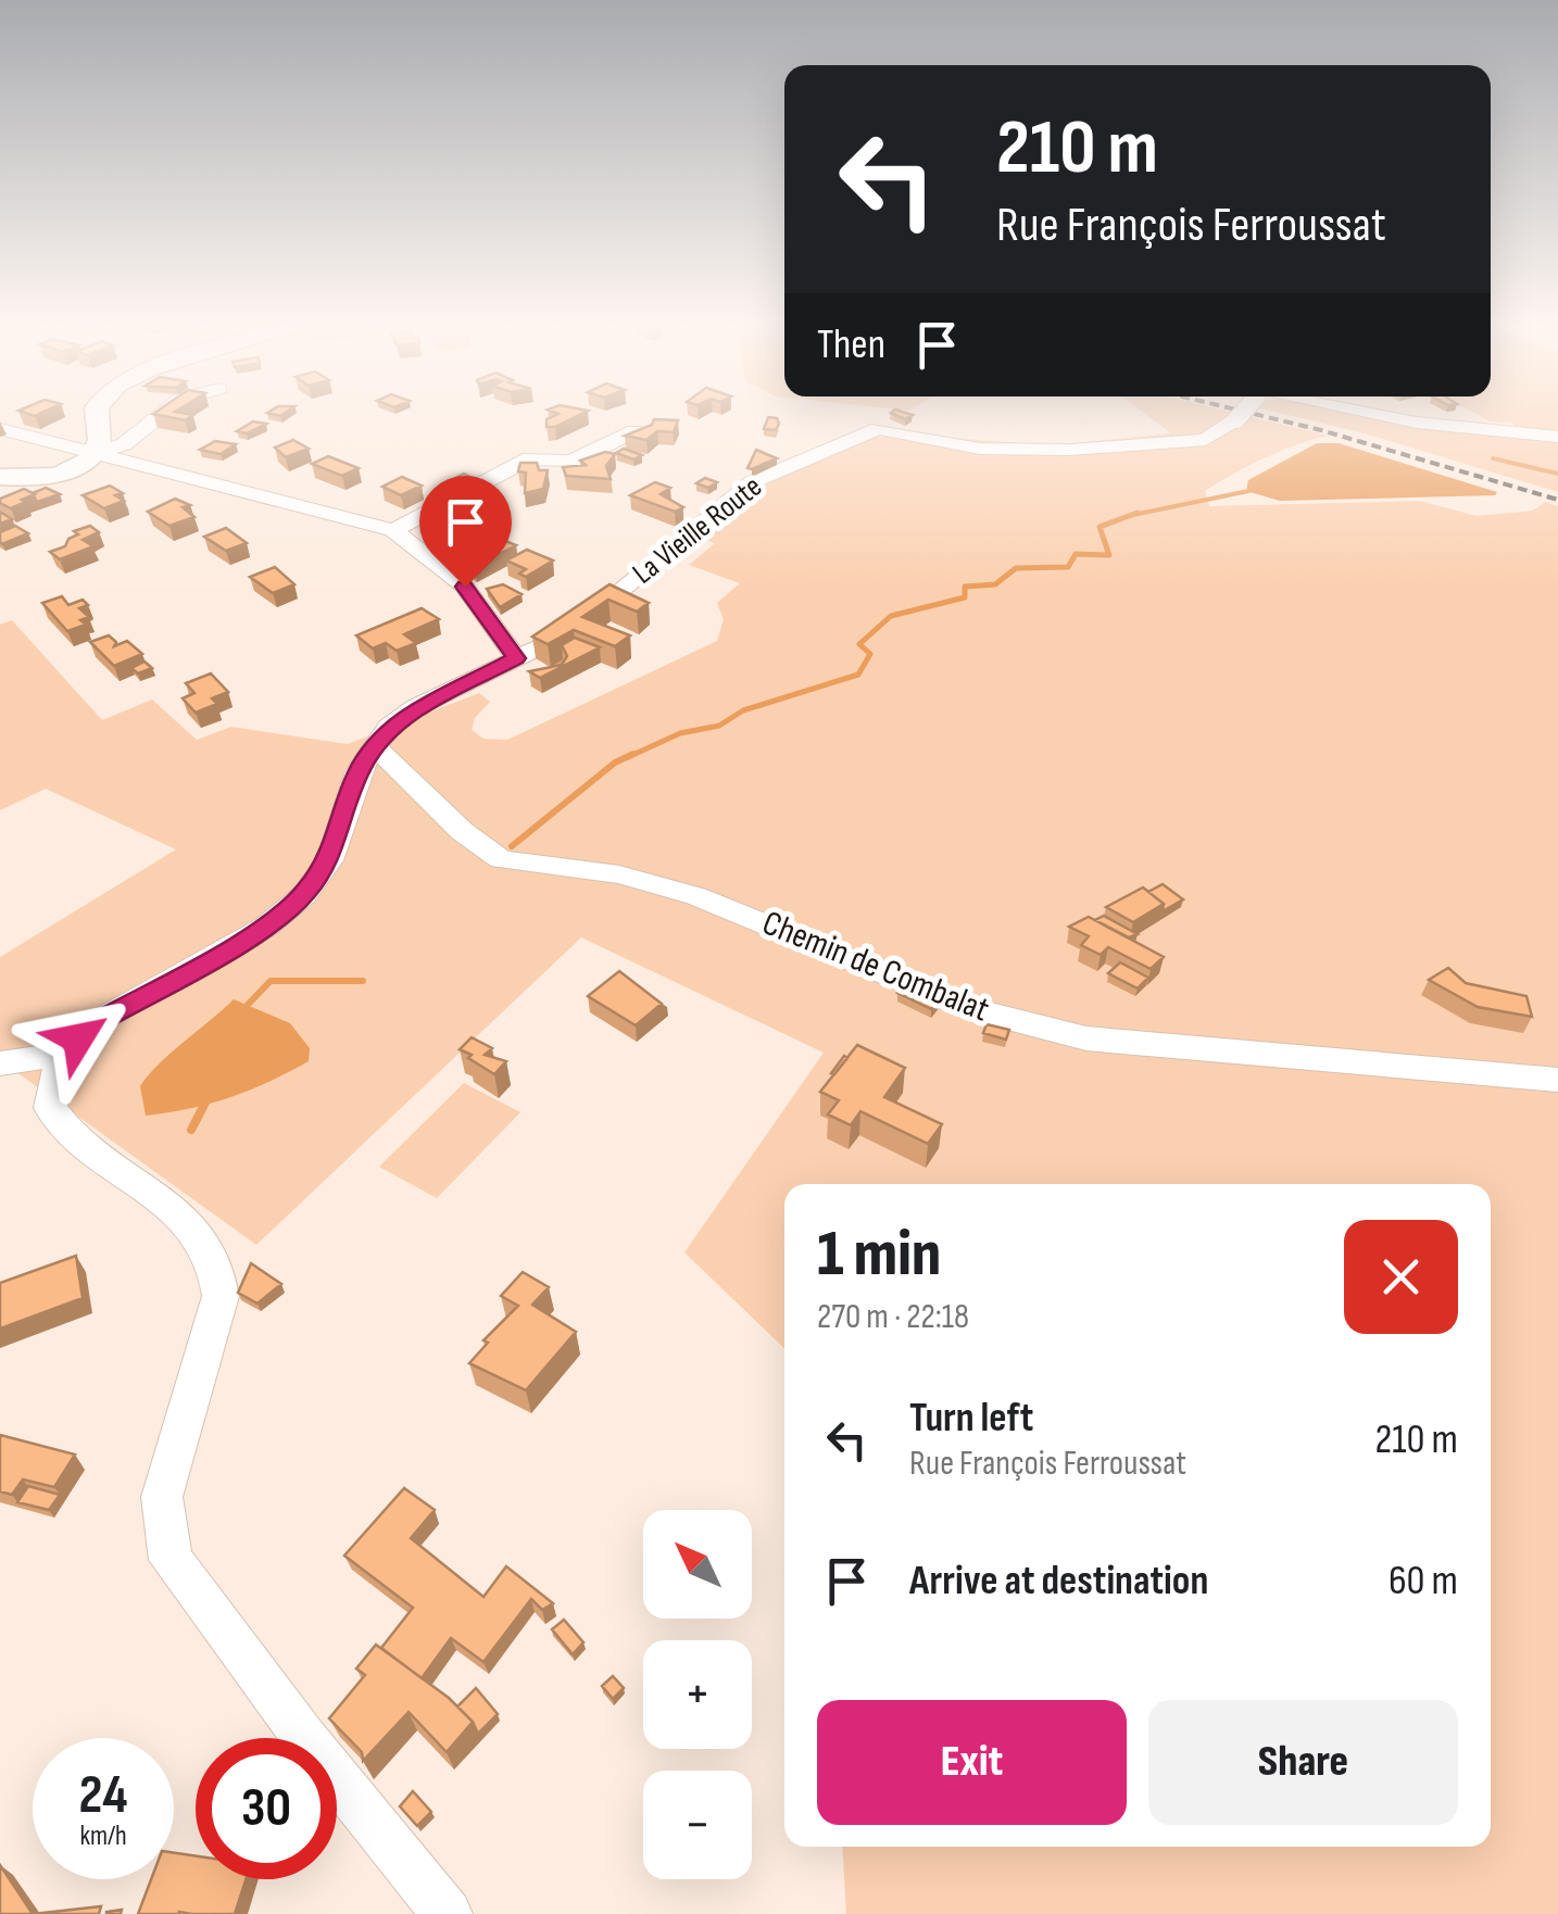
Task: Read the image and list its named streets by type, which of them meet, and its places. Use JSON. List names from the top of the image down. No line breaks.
{"streets":{"street":["La Vieille Route","Chemin de Combalat"]},"crossings":[["La Vieille Route","Chemin de Combalat"]],"north":"top left","page":{"turn":["210 m","Rue François Ferroussat"],"then":"Then","heading":["1 min","270 m · 22:18"],"list":[{"name":"Turn left","note":"Rue François Ferroussat","value":"210 m"},{"name":"Arrive at destination","value":"60 m"}],"map_buttons":["+","−"],"buttons":["Exit","Share"],"speed":"24 km/h","limit":"30"}}
